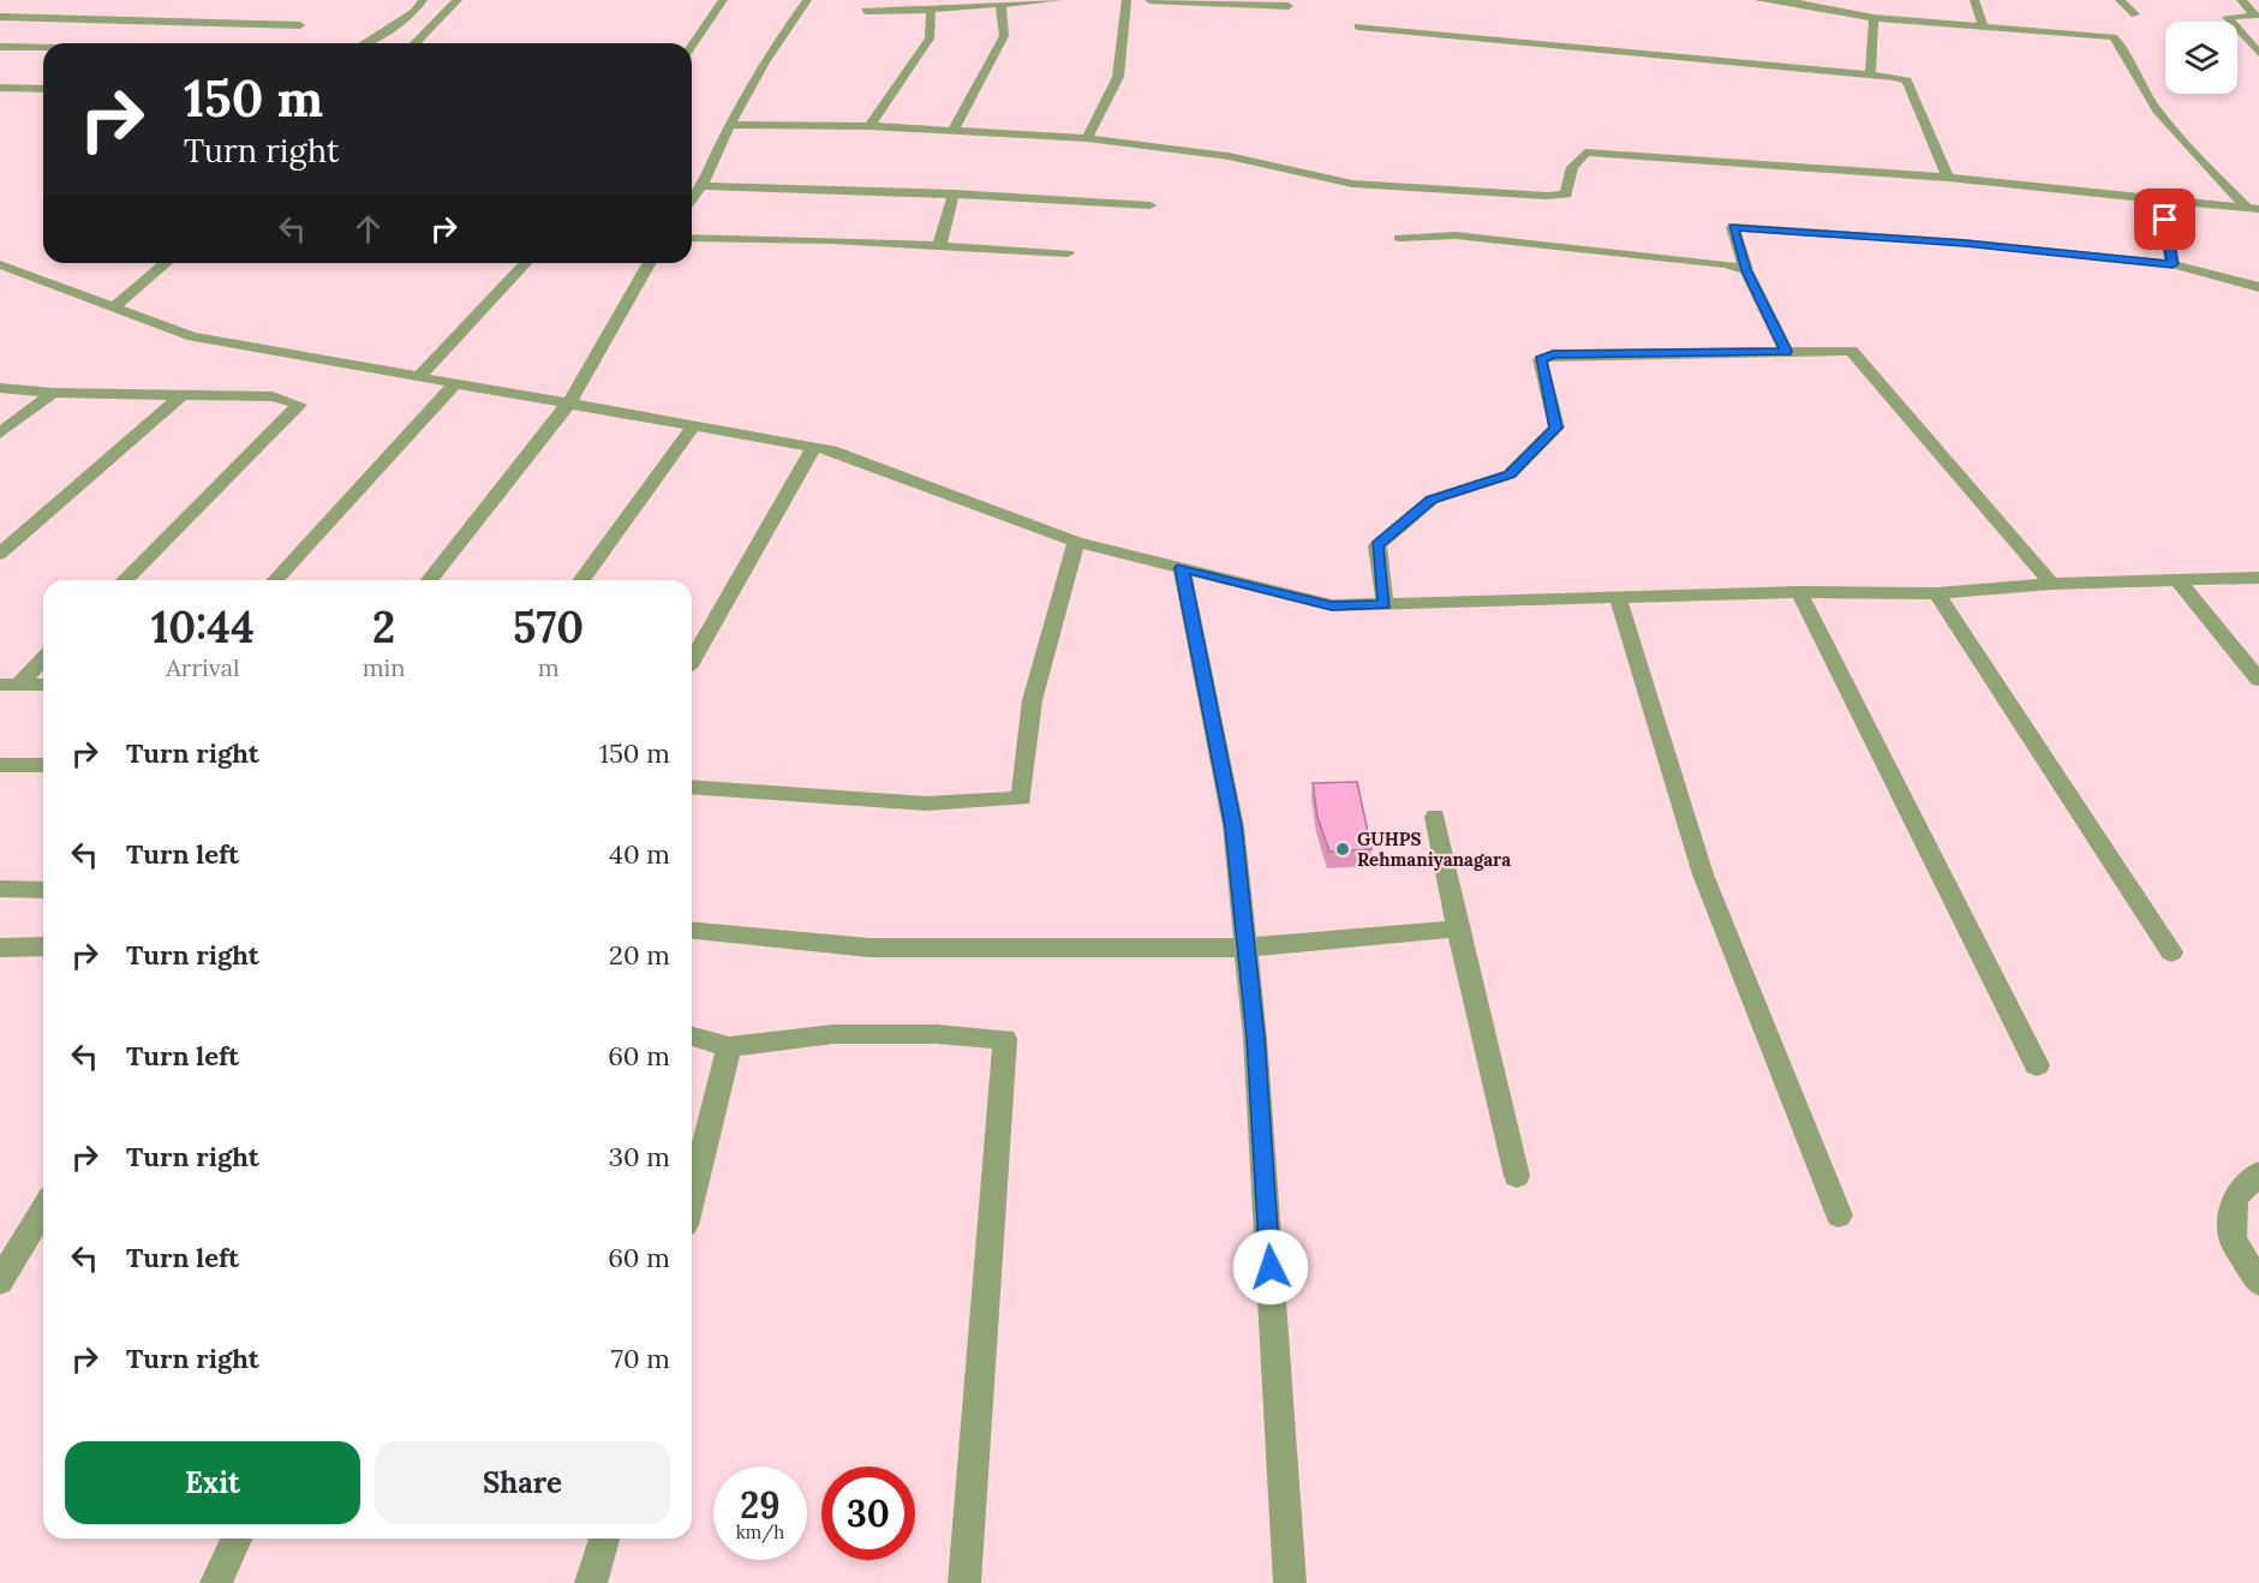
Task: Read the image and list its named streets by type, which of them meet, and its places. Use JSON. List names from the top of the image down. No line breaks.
{"places":["GUHPS Rehmaniyanagara"],"page":{"turn":["150 m","Turn right"],"eta":["10:44","Arrival","2","min","570","m"],"list":[{"name":"Turn right","value":"150 m"},{"name":"Turn left","value":"40 m"},{"name":"Turn right","value":"20 m"},{"name":"Turn left","value":"60 m"},{"name":"Turn right","value":"30 m"},{"name":"Turn left","value":"60 m"},{"name":"Turn right","value":"70 m"}],"buttons":["Exit","Share"],"speed":"29 km/h","limit":"30"}}
